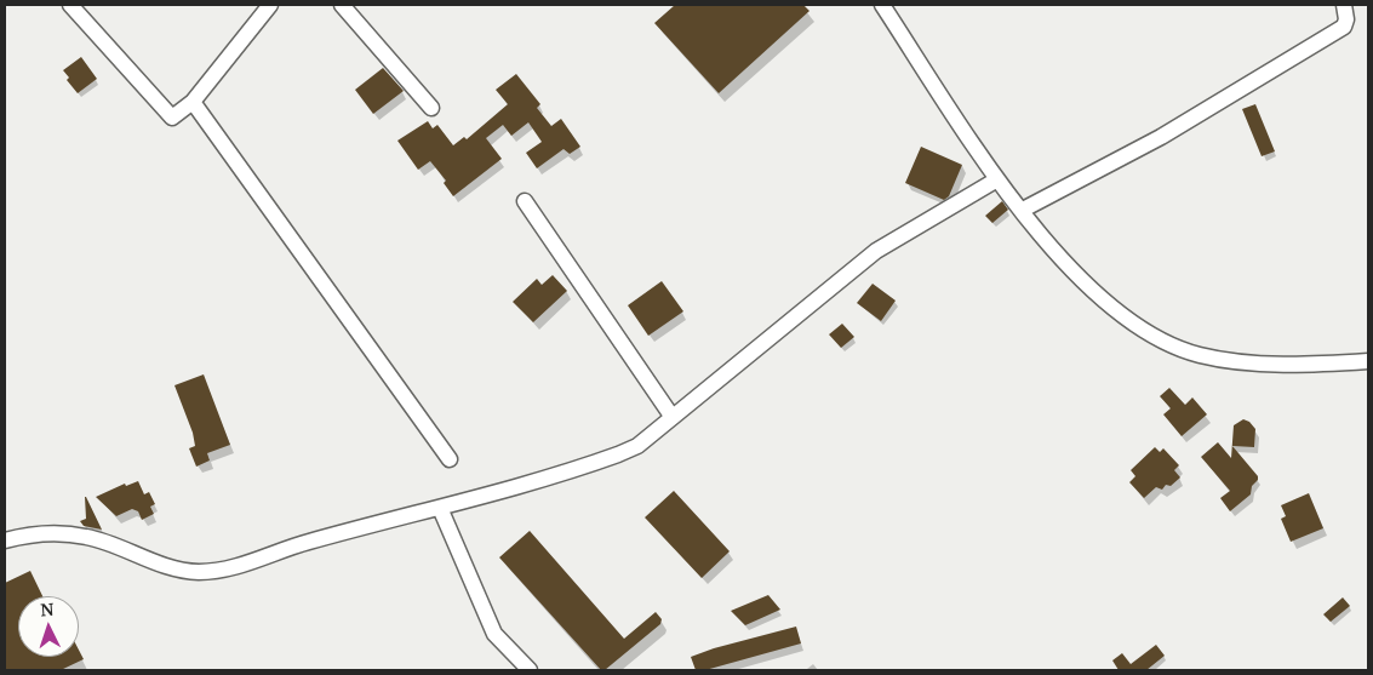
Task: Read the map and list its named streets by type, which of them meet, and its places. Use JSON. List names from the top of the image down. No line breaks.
{"north":"top"}
